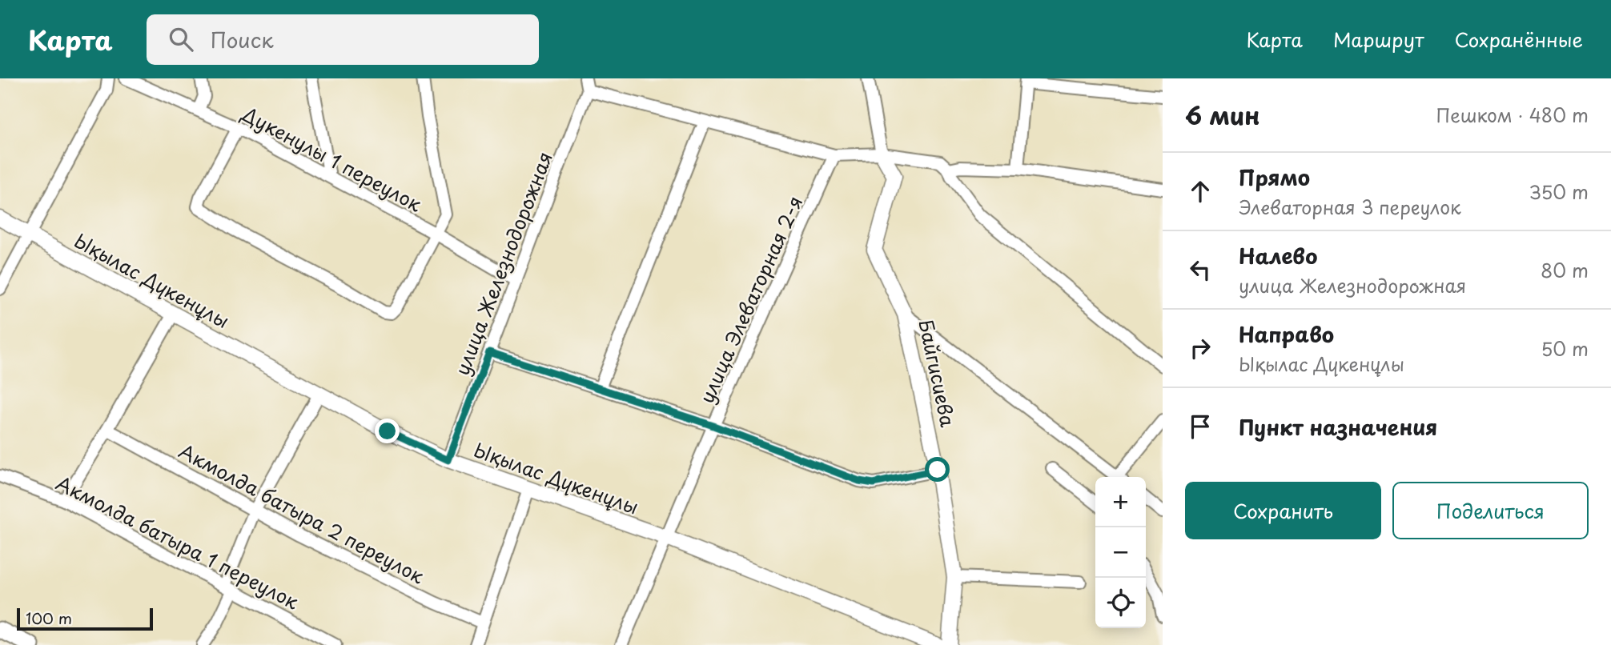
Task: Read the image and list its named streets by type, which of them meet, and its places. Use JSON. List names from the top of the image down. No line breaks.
{"streets":{"street":["Дукенулы 1 переулок","улица Железнодорожная","Ықылас Дүкенұлы","улица Элеваторная 2-я","Байгисиева","Акмолда батыра 2 переулок","Акмолда батыра 1 переулок"]},"crossings":[["Дукенулы 1 переулок","улица Железнодорожная"],["улица Железнодорожная","Ықылас Дүкенұлы"],["Ықылас Дүкенұлы","улица Элеваторная 2-я"]],"scale_bar":"100 m","page":{"header":"Карта","search":"Поиск","nav":["Карта","Маршрут","Сохранённые"],"heading":["6 мин","Пешком · 480 m"],"list":[["Прямо","Элеваторная 3 переулок","350 m"],["Налево","улица Железнодорожная","80 m"],["Направо","Ықылас Дүкенұлы","50 m"],"Пункт назначения"],"buttons":["Сохранить","Поделиться"],"map_buttons":["+","−"],"scale":"100 m"}}
